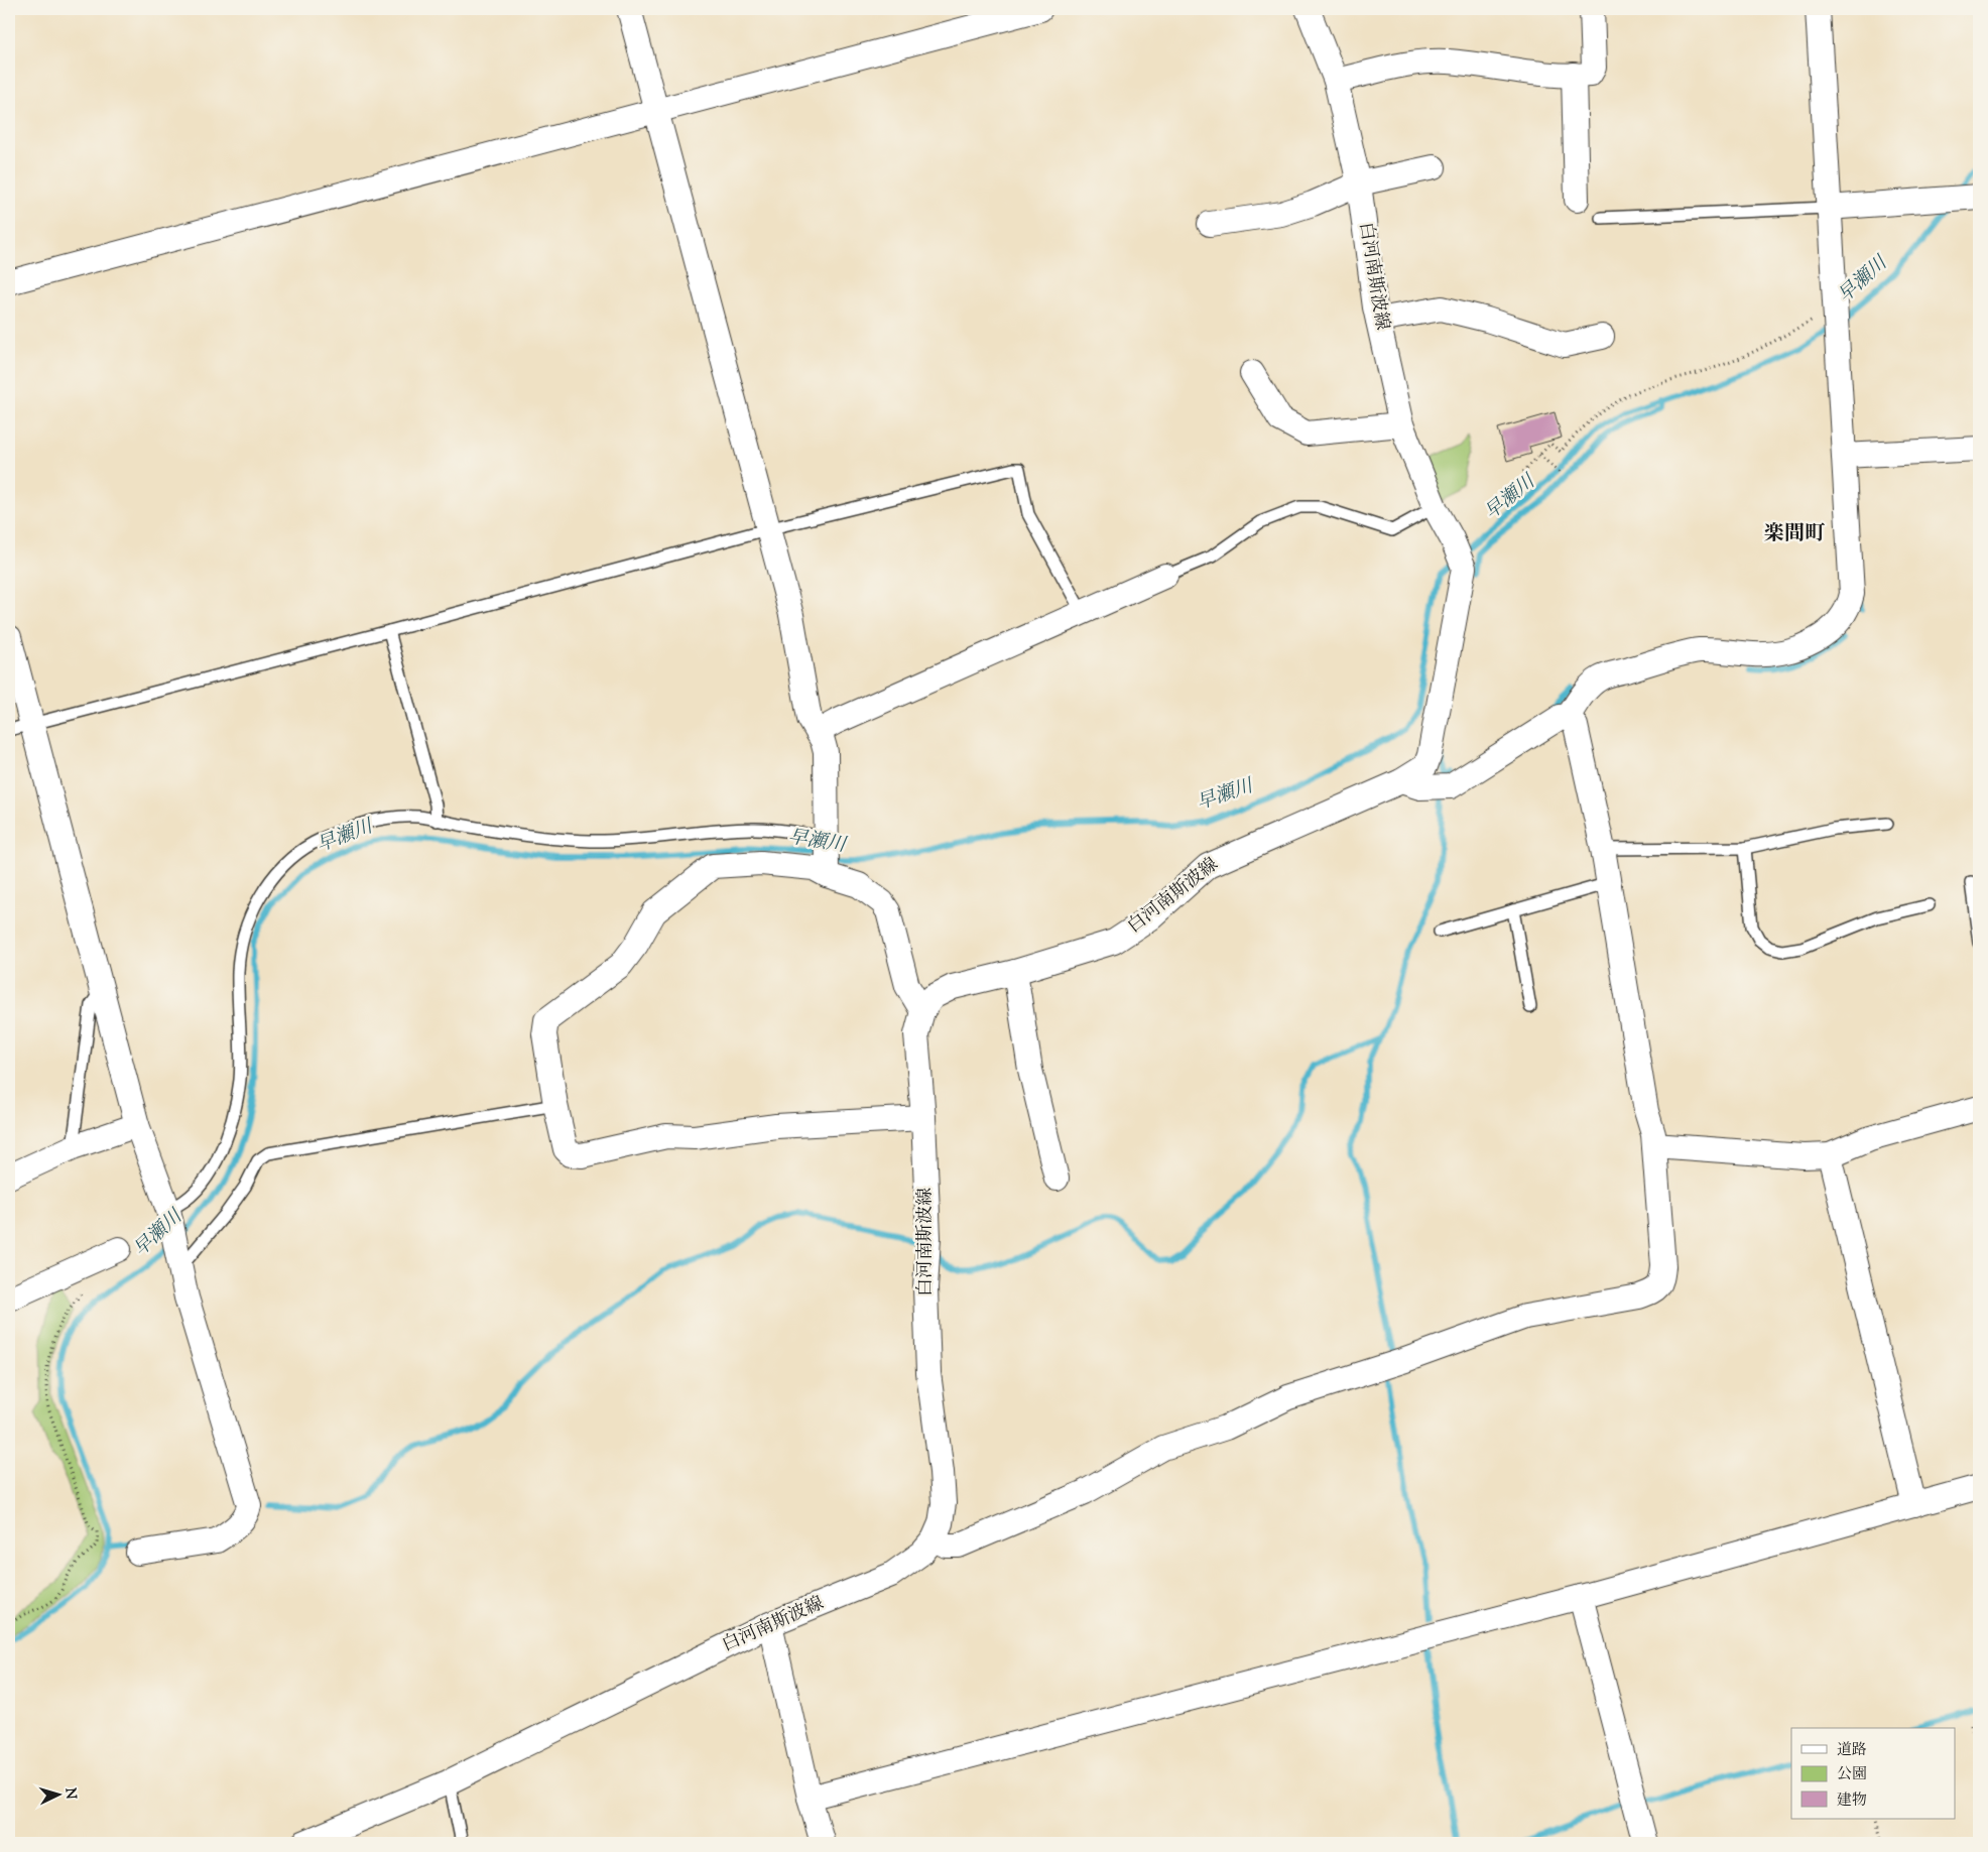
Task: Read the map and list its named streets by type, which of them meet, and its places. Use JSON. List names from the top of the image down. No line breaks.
{"streets":{"street":["白河南斯波線"]},"districts":["楽間町"],"water":["早瀬川"],"legend":["道路","公園","建物"],"north":"right"}
